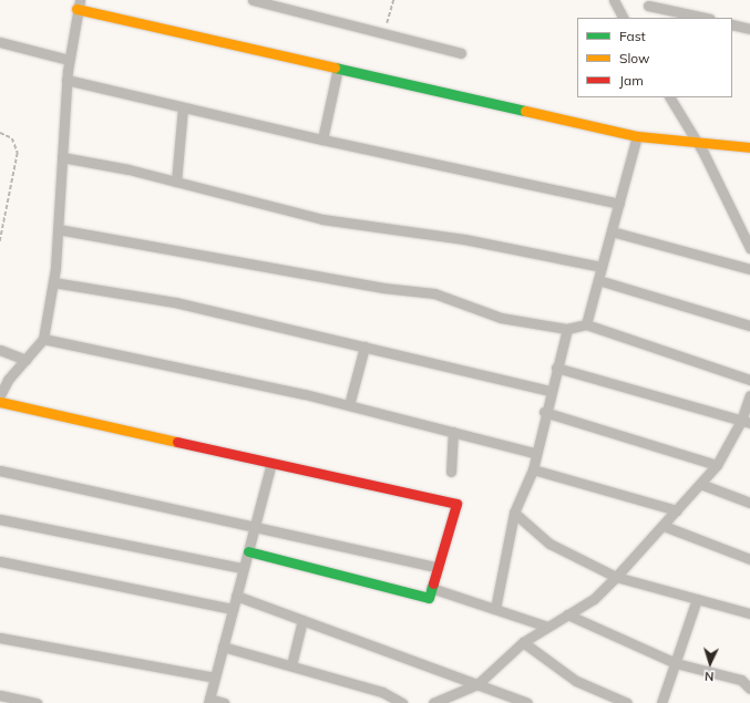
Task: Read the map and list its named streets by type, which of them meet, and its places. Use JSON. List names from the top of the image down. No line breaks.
{"legend":["Fast","Slow","Jam"],"north":"bottom"}
